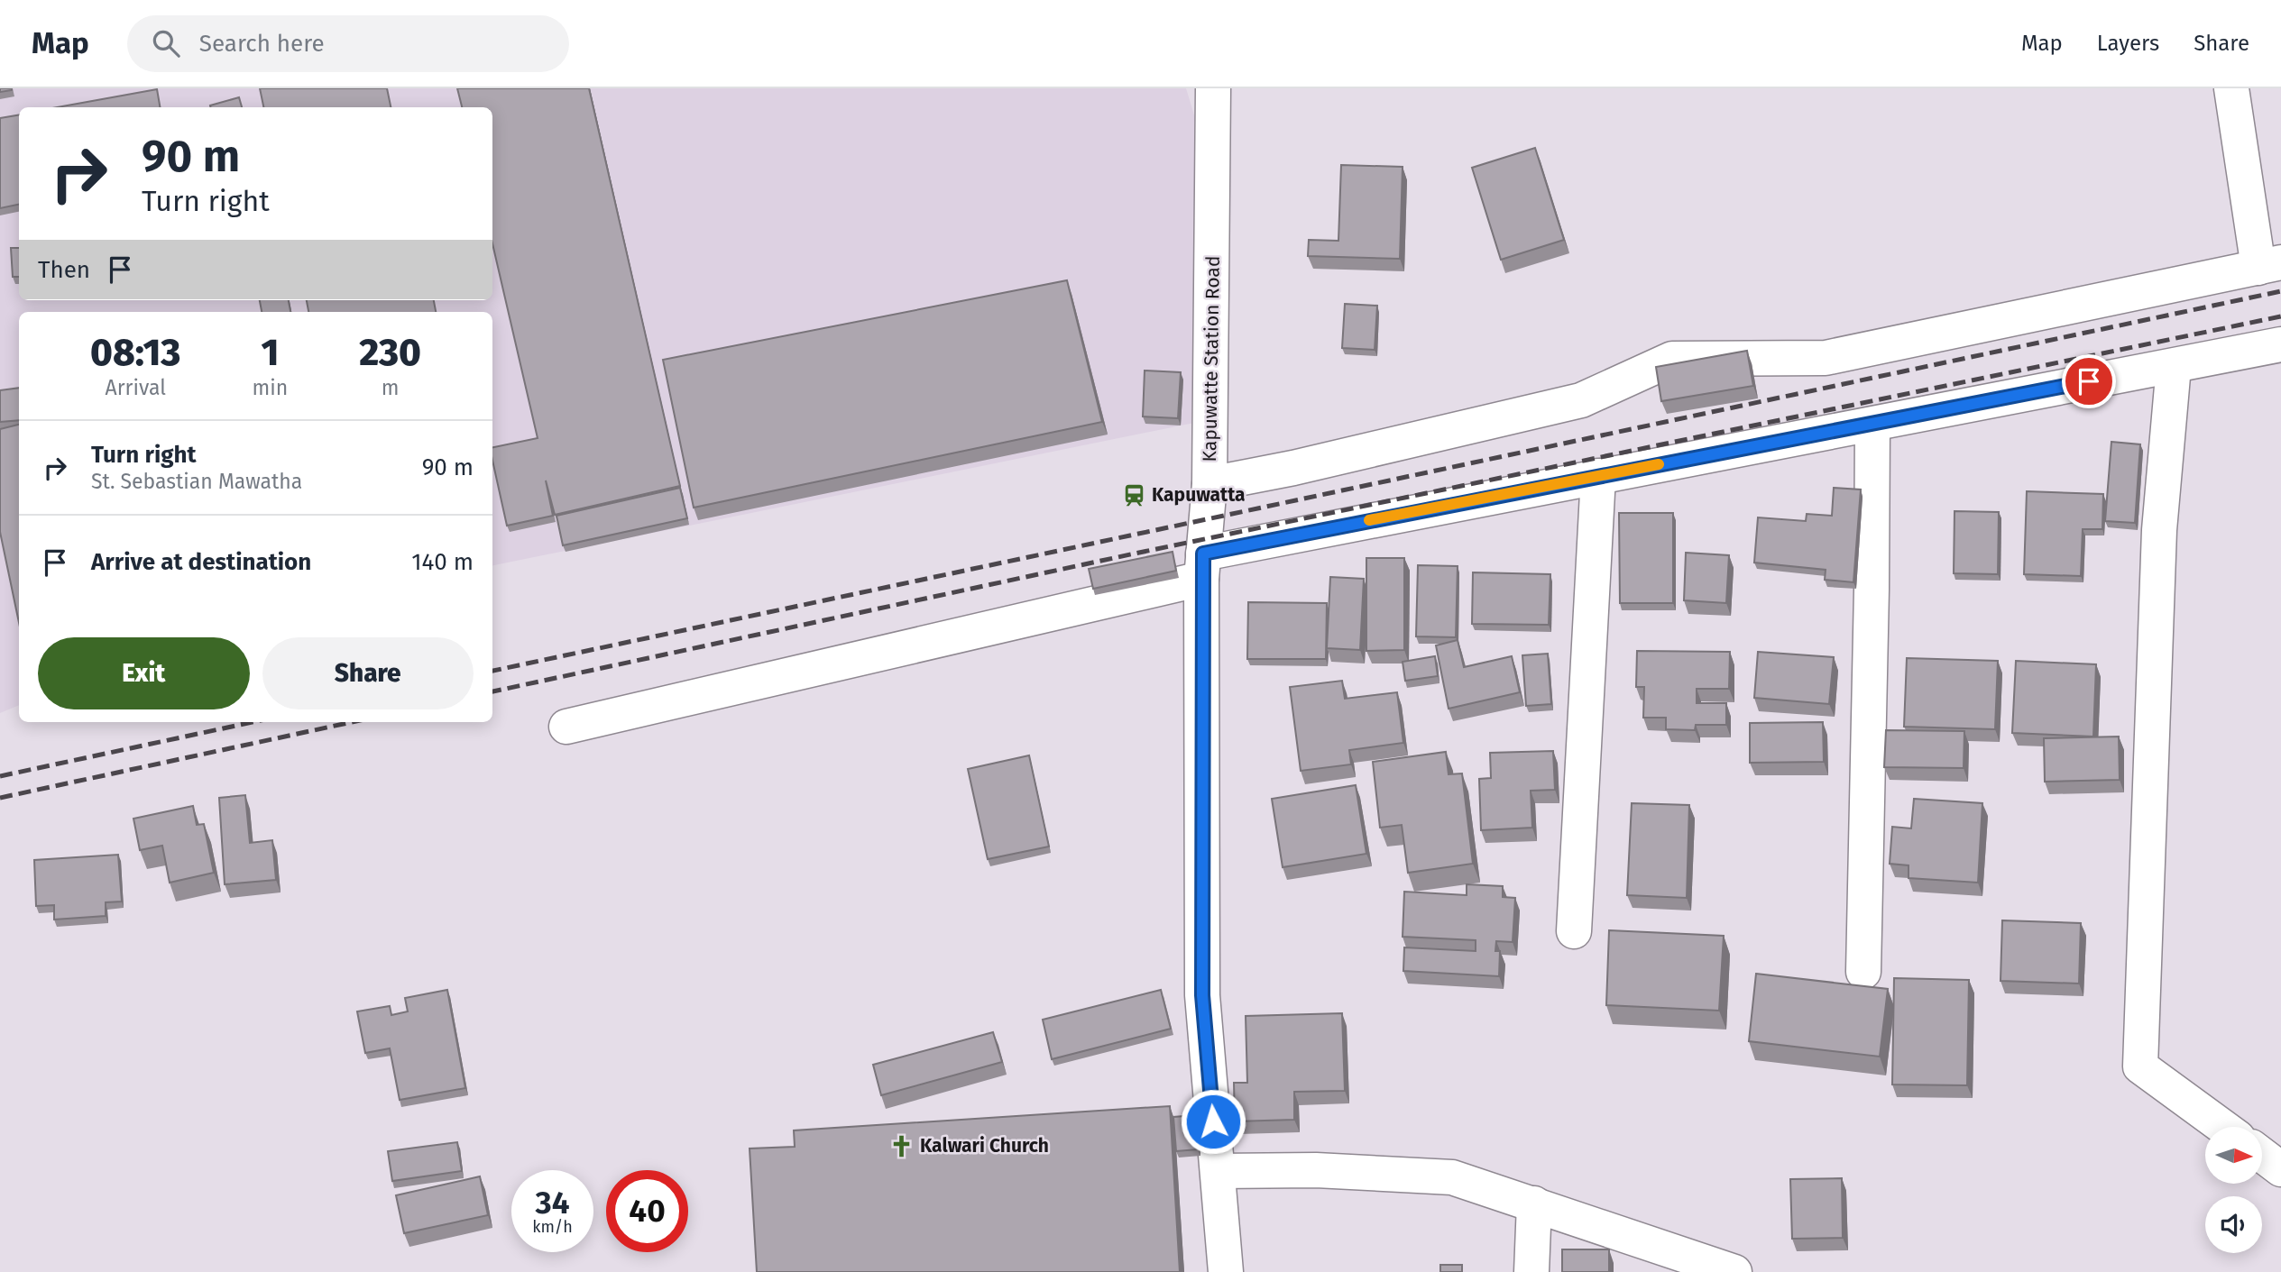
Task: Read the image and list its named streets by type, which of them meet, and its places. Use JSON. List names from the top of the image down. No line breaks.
{"streets":{"street":["Kapuwatte Station Road"]},"places":{"station":["Kapuwatta"],"church":["Kalwari Church"]},"north":"right","page":{"header":"Map","search":"Search here","nav":["Map","Layers","Share"],"turn":["90 m","Turn right"],"then":"Then","eta":["08:13","Arrival","1","min","230","m"],"list":[{"name":"Turn right","note":"St. Sebastian Mawatha","value":"90 m"},{"name":"Arrive at destination","value":"140 m"}],"buttons":["Exit","Share"],"speed":"34 km/h","limit":"40"}}
